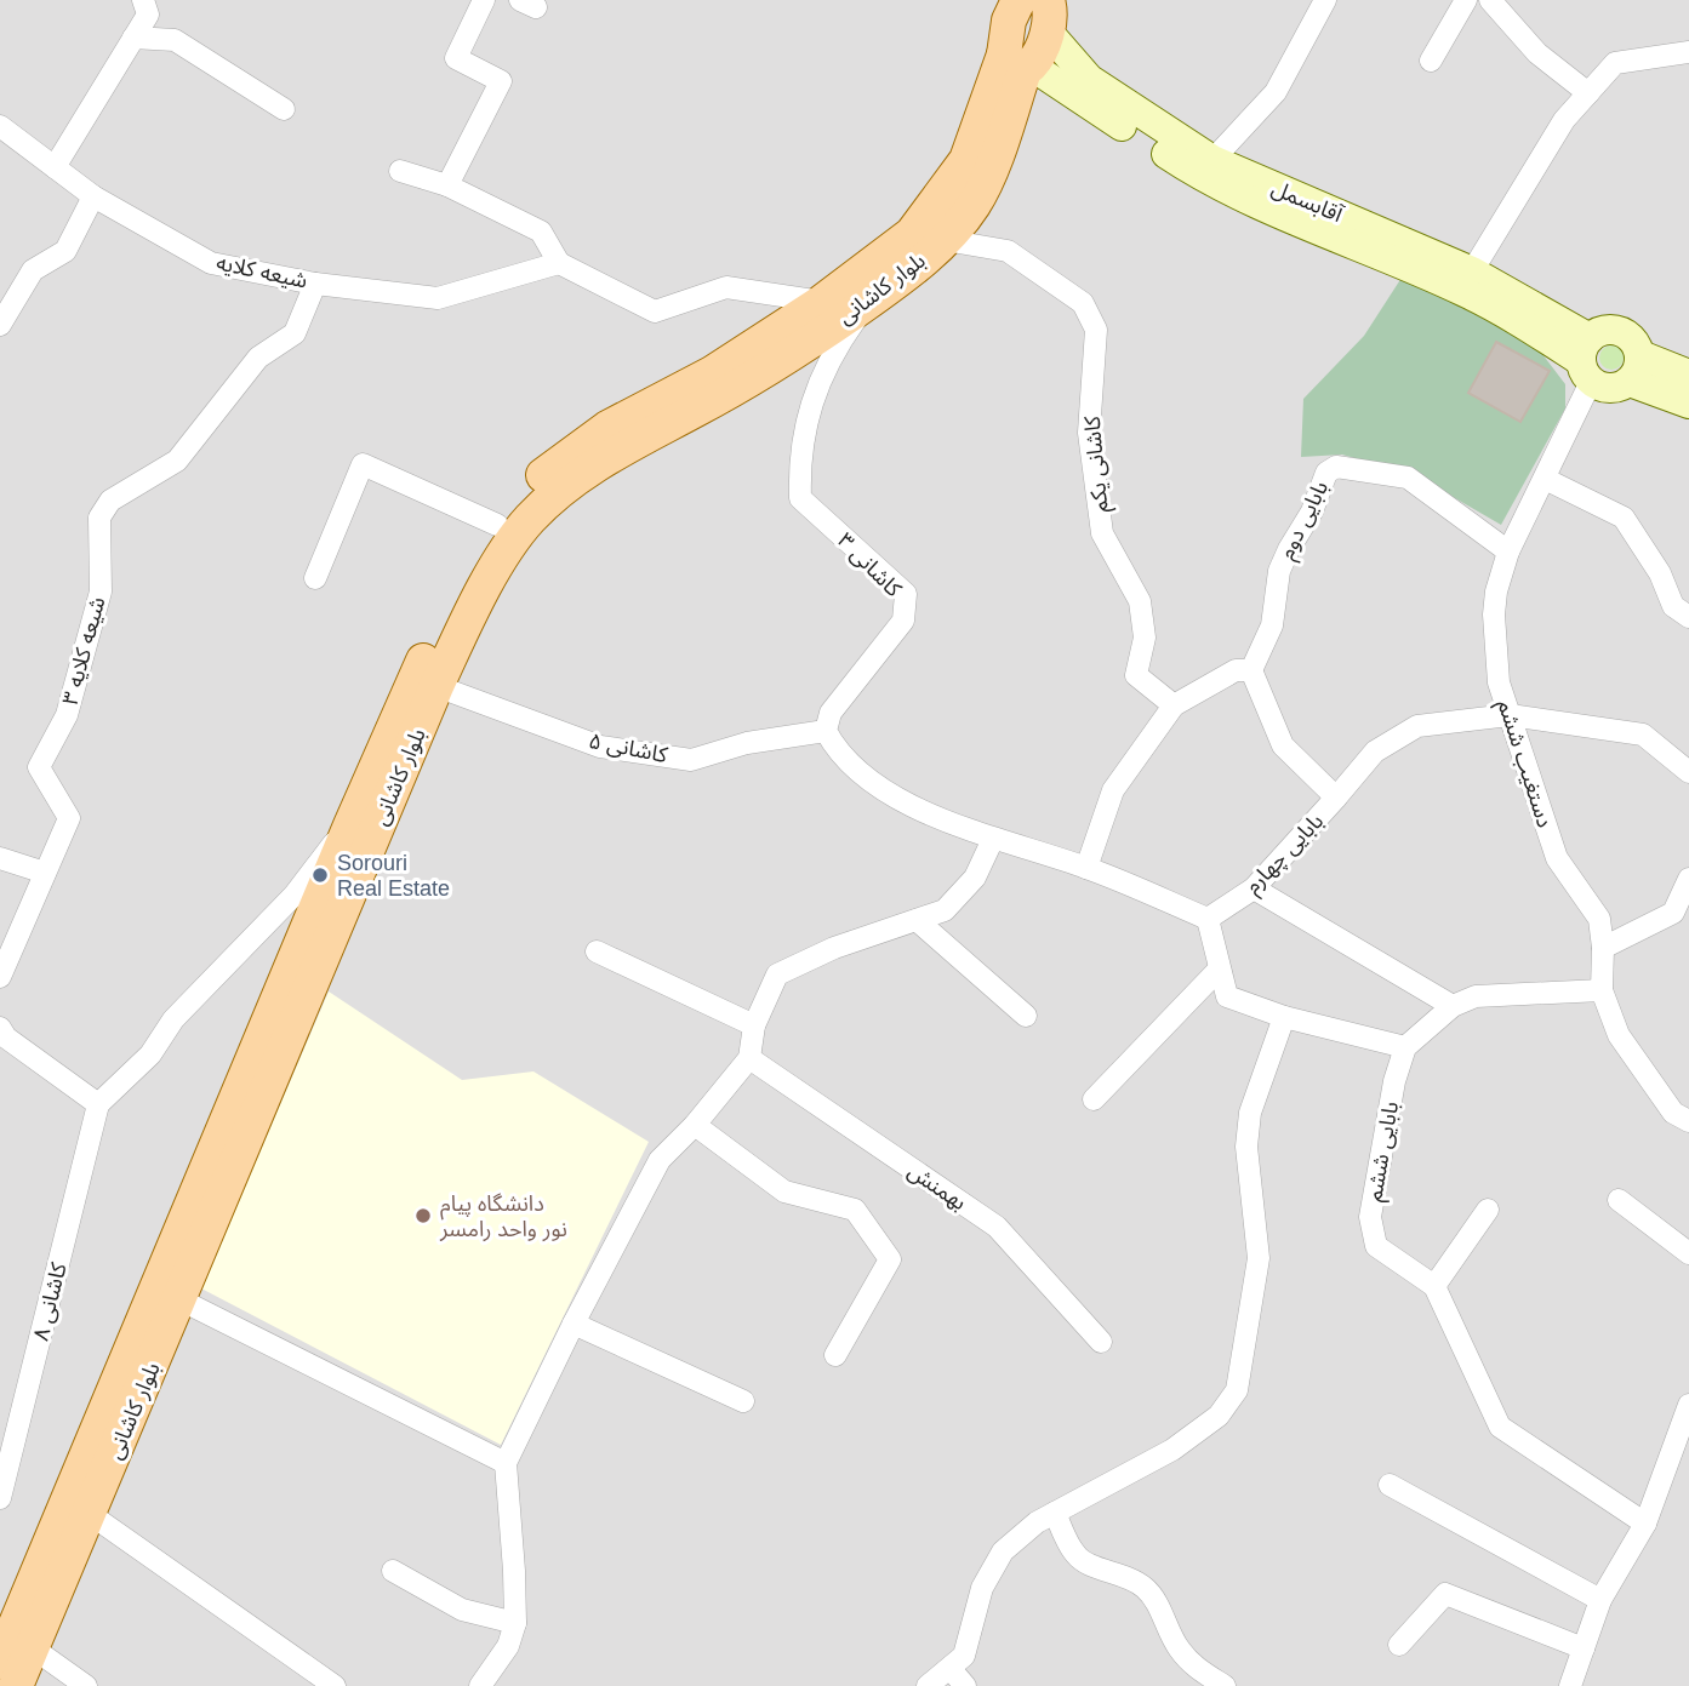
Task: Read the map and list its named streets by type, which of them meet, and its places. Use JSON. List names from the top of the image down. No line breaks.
{"streets":{"main road":["بلوار کاشانی"],"street":["آقابسمل","شیعه کلایه","کاشانی یکم","بابایی دوم","کاشانی ۳","شیعه کلایه ۳","کاشانی ۵","دستغیب ششم","بابایی چهارم","بابایی ششم","بهمنش","کاشانی ۸"]},"crossings":[["آقابسمل","بلوار کاشانی"],["آقابسمل","دستغیب ششم"],["شیعه کلایه","شیعه کلایه ۳"],["بلوار کاشانی","کاشانی یکم"],["بلوار کاشانی","کاشانی ۳"],["بلوار کاشانی","کاشانی ۵"],["بابایی دوم","دستغیب ششم"],["کاشانی ۳","کاشانی ۵"],["دستغیب ششم","بابایی چهارم"]],"places":["Sorouri Real Estate","دانشگاه پیام نور واحد رامسر"]}
